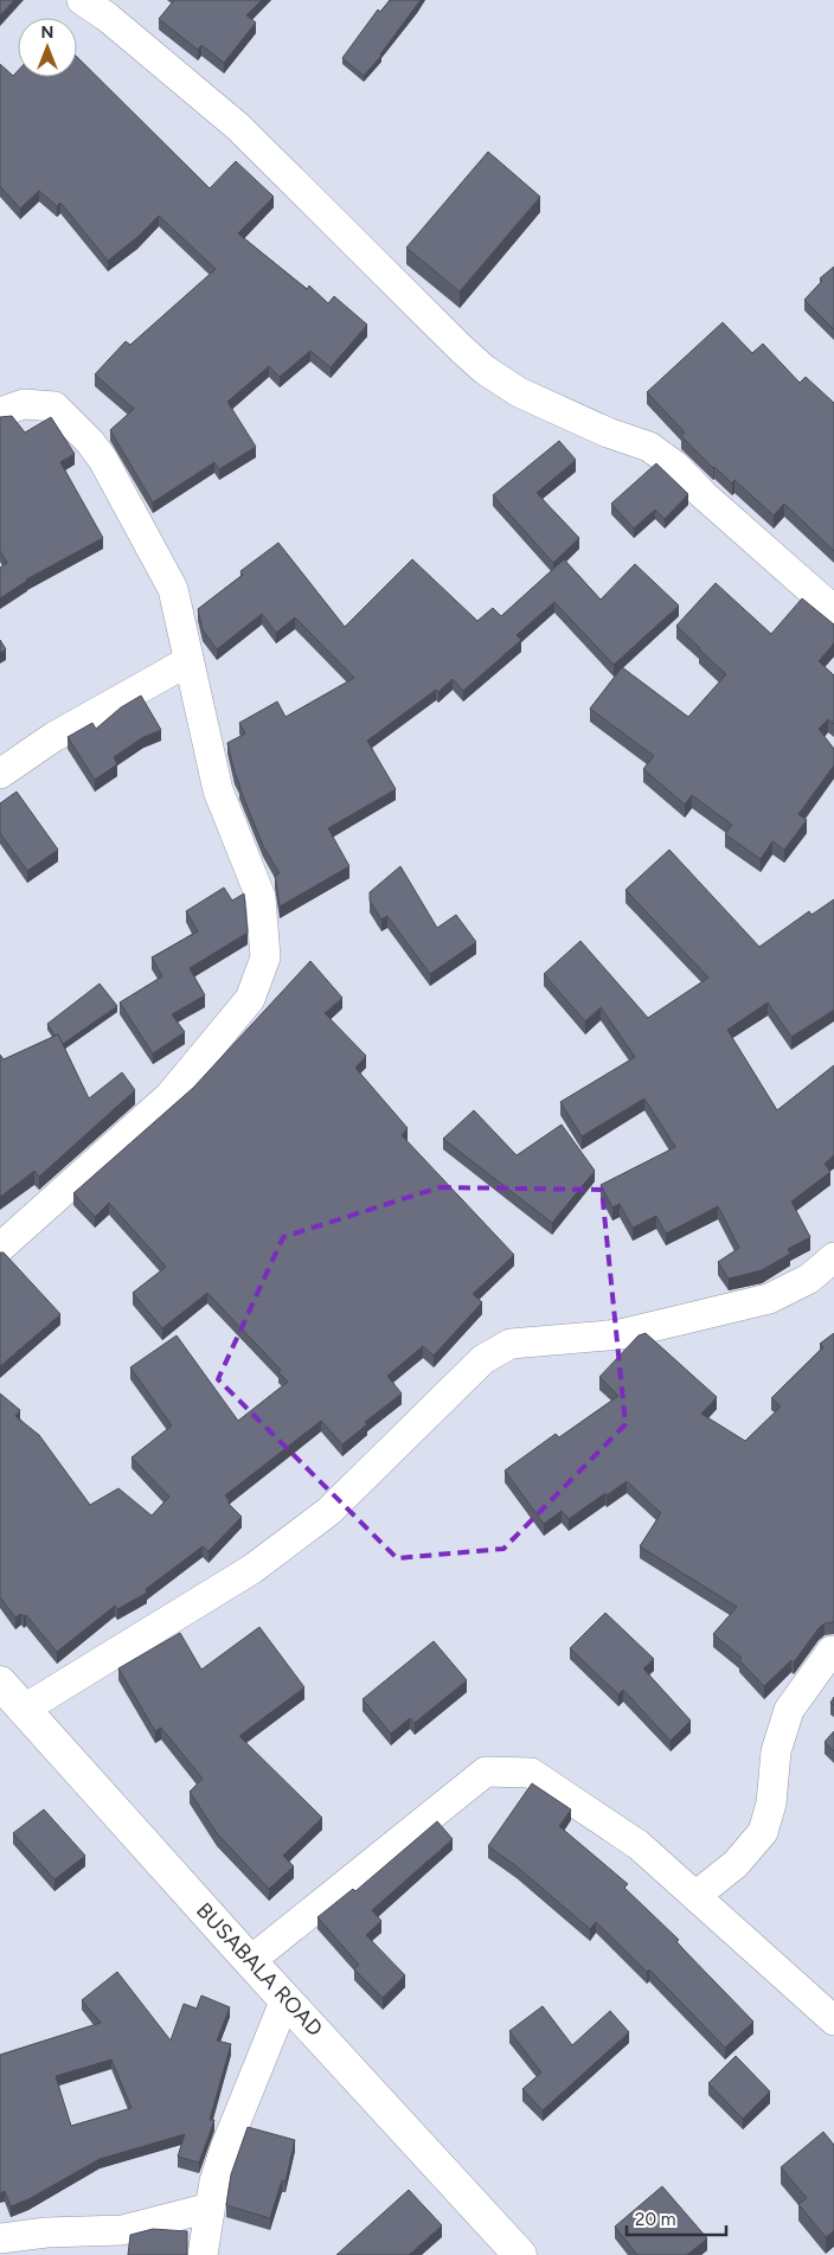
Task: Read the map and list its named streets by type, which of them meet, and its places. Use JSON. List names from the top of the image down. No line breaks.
{"streets":{"street":["BUSABALA ROAD"]},"scale_bar":"20 m","north":"top"}
